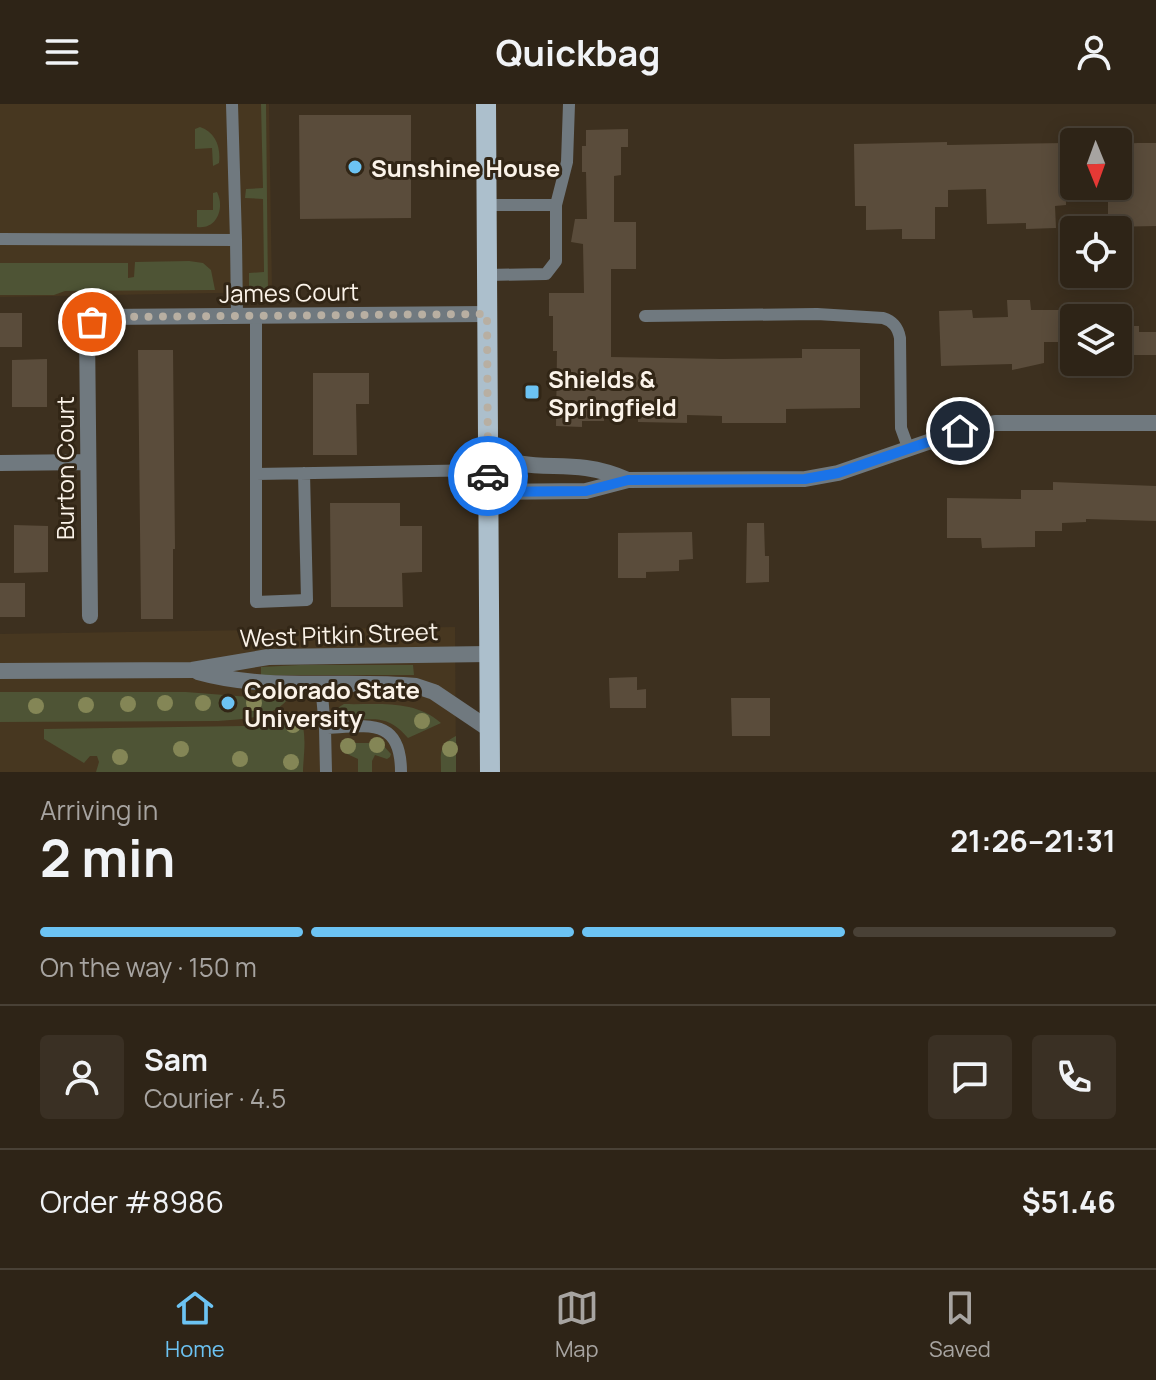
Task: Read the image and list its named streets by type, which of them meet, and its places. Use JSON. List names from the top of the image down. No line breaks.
{"streets":{"street":["James Court","Burton Court","West Pitkin Street"]},"crossings":[["James Court","Burton Court"]],"places":{"other":["Sunshine House","Colorado State University"],"transit":["Shields & Springfield"]},"north":"bottom","page":{"header":"Quickbag","heading":["2 min","Arriving in","21:26–21:31"],"panel":["Sam","Courier · 4.5","Order #8986","$51.46"],"bar":"On the way · 150 m","tabs":["Home","Map","Saved"]}}
